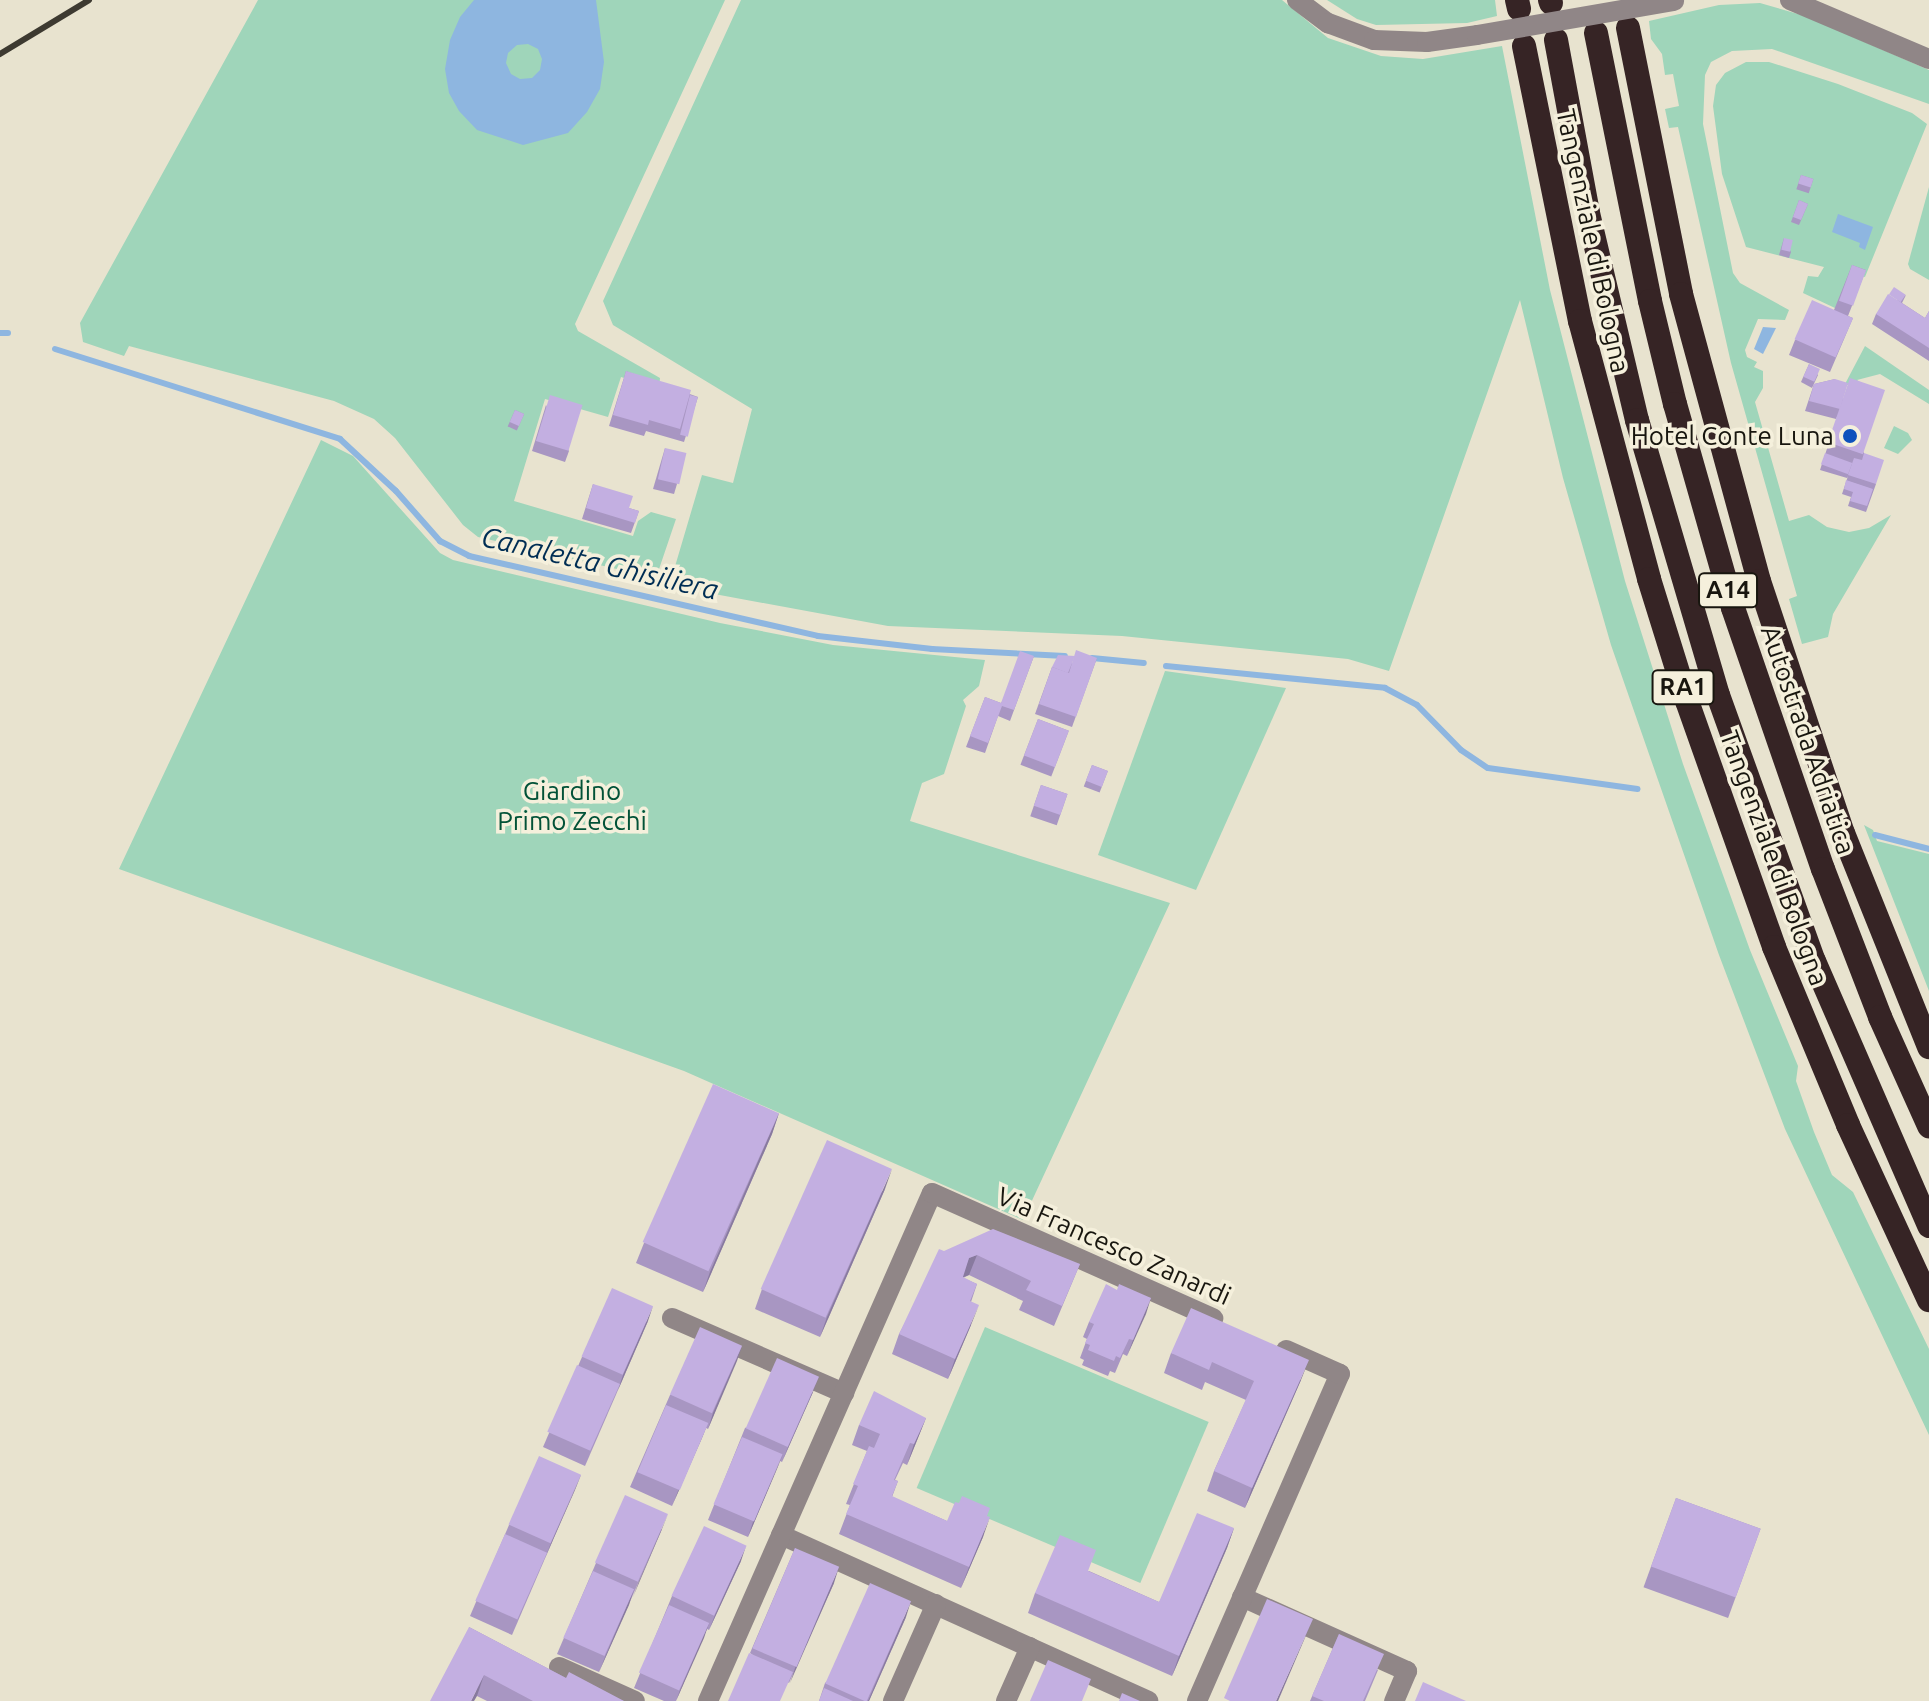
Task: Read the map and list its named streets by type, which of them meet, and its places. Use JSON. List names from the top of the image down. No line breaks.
{"streets":{"highway":["Tangenziale di Bologna","A14","RA1","Autostrada Adriatica"],"street":["Via Francesco Zanardi"]},"water":["Canaletta Ghisiliera"],"parks":["Giardino Primo Zecchi"],"places":["Hotel Conte Luna"]}
